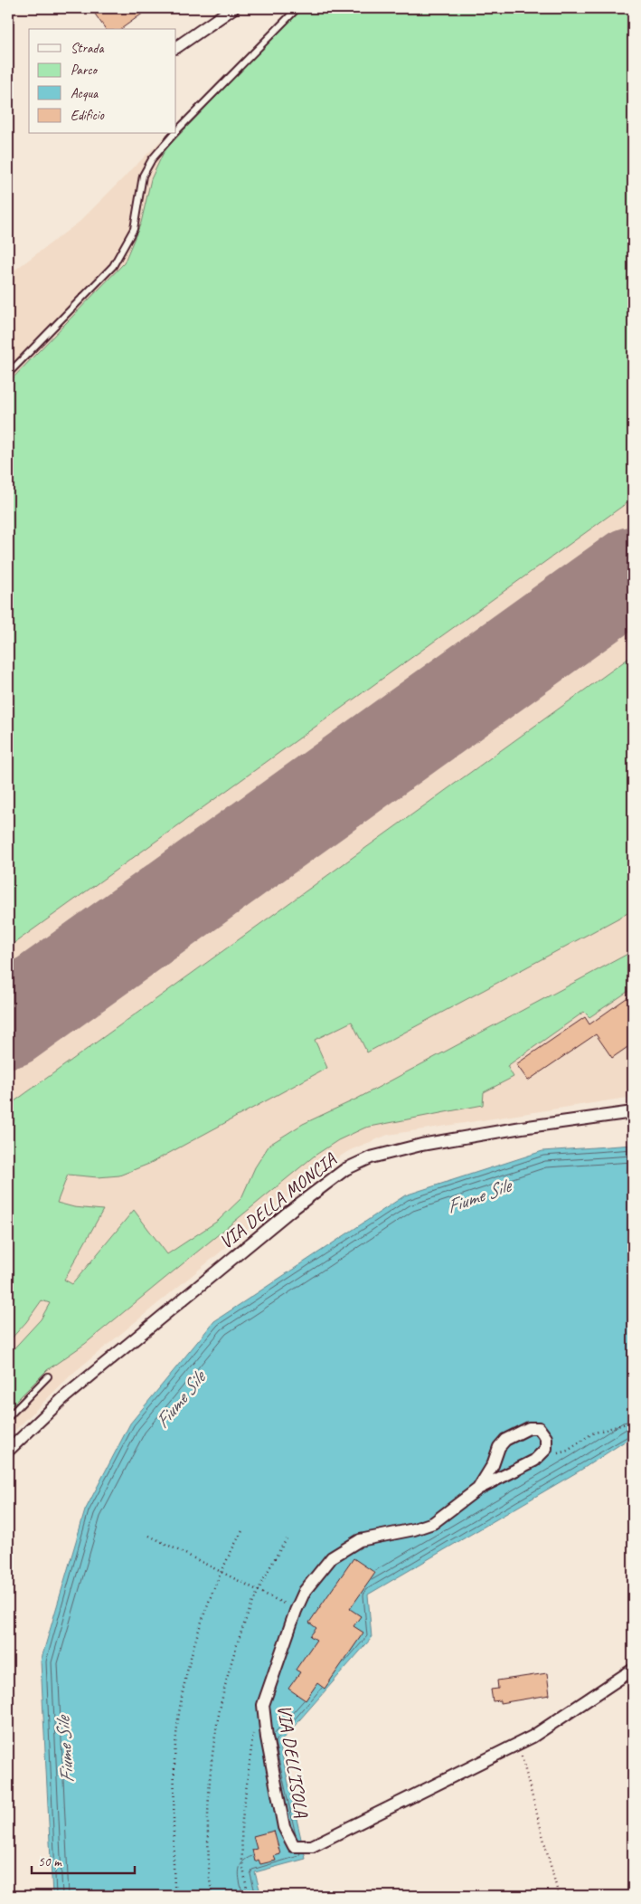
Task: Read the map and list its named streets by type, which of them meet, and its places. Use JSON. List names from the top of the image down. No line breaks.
{"streets":{"street":["VIA DELLA MONCIA","VIA DELL'ISOLA"]},"water":["Fiume Sile"],"legend":["Strada","Parco","Acqua","Edificio"],"scale_bar":"50 m"}
